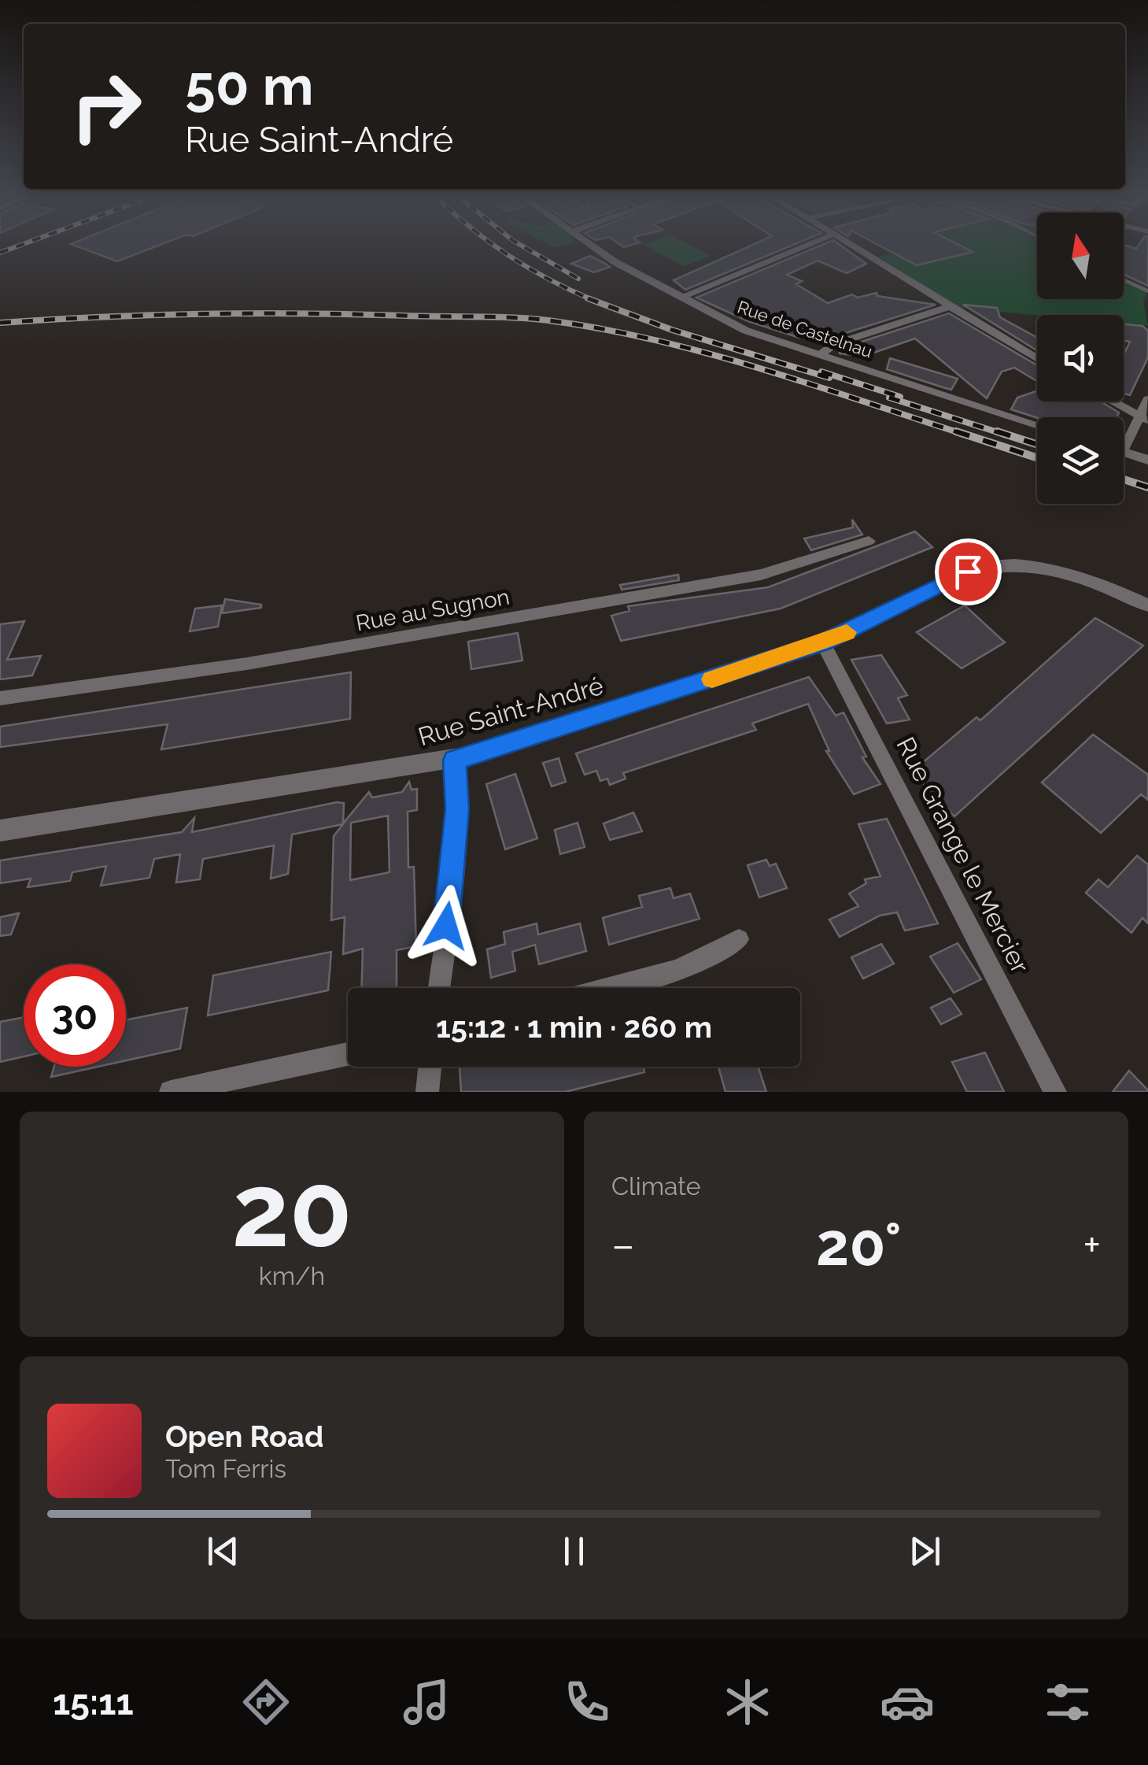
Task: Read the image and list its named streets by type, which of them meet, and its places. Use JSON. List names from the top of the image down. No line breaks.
{"streets":{"street":["Rue de Castelnau","Rue au Sugnon","Rue Saint-André","Rue Grange le Mercier"]},"crossings":[["Rue Saint-André","Rue Grange le Mercier"]],"north":"top","page":{"turn":["50 m","Rue Saint-André"],"limit":"30","trip":"15:12 · 1 min · 260 m","tile":[["20","km/h"],"Climate"],"heat":["−","20°","+"],"song":["Open Road","Tom Ferris"],"tabs":"15:11"}}
